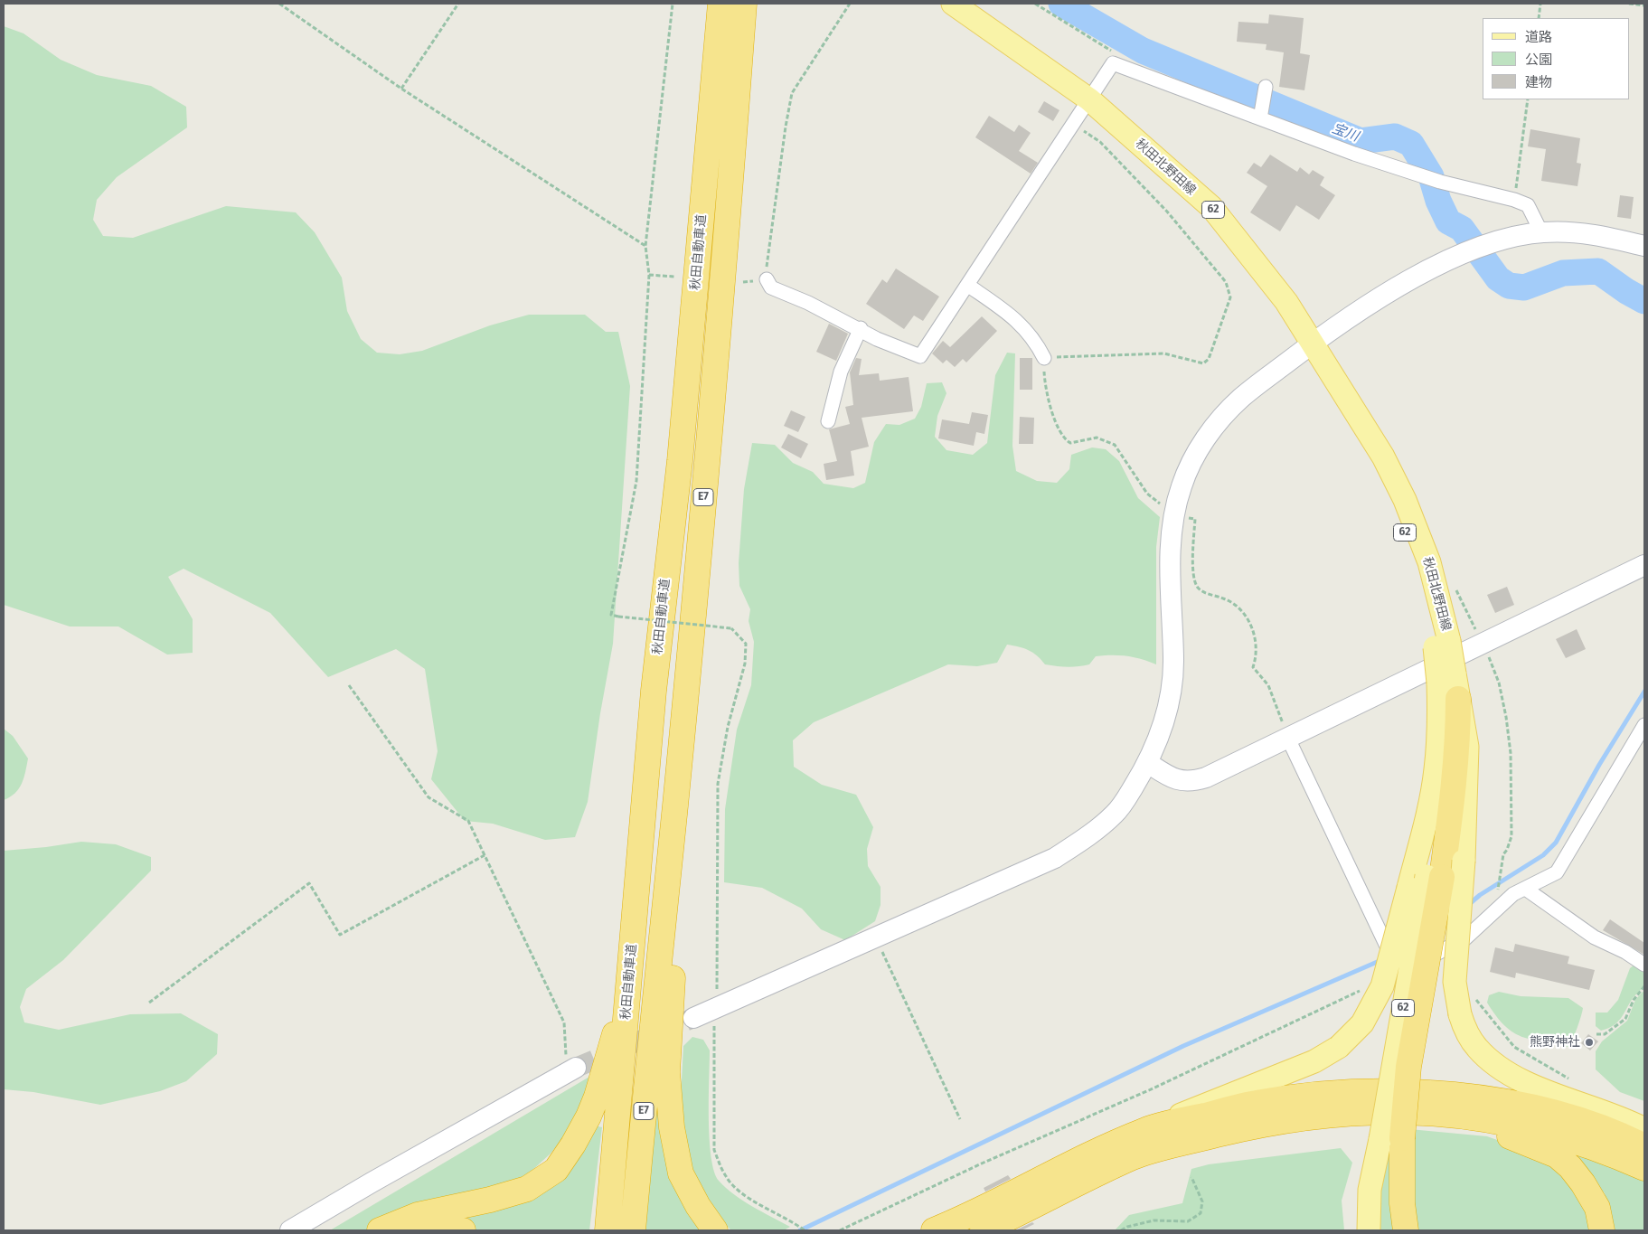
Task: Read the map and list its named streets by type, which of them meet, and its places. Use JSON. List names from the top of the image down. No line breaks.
{"streets":{"highway":["秋田自動車道","E7"],"main road":["秋田北野田線","62"]},"crossings":[["秋田北野田線","62"]],"water":["宝川"],"places":["熊野神社"],"legend":["道路","公園","建物"]}
